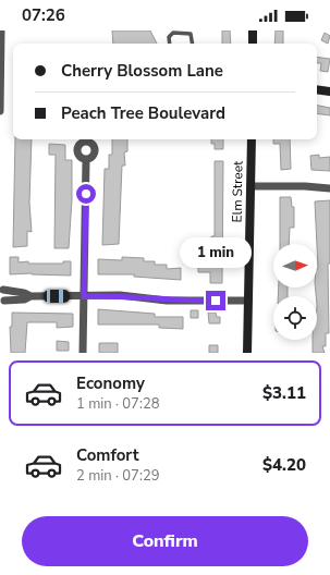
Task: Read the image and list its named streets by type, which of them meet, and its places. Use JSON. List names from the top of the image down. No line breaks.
{"streets":{"main road":["Elm Street"]},"north":"right","page":{"status":"07:26","banner":["Cherry Blossom Lane","Peach Tree Boulevard"],"bubble":"1 min","list":[{"name":"Economy","note":"1 min · 07:28","value":"$3.11"},{"name":"Comfort","note":"2 min · 07:29","value":"$4.20"}],"buttons":"Confirm"}}
